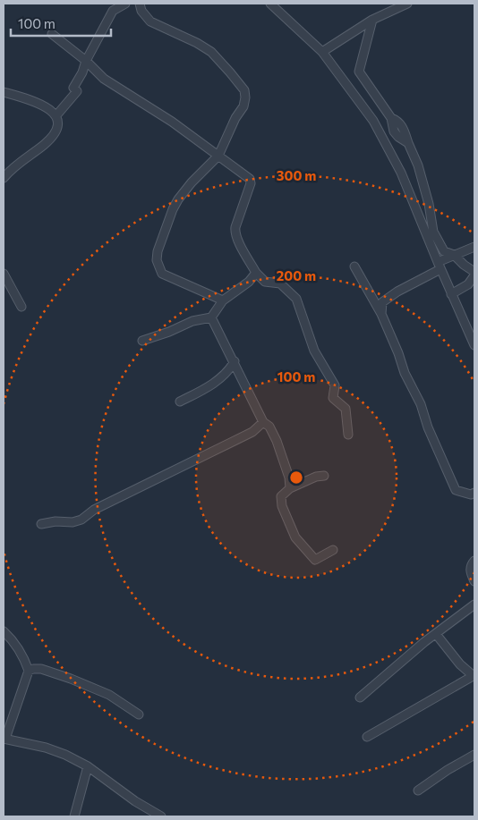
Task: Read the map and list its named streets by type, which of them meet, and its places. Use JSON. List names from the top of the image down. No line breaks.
{"scale_bar":"100 m","rings":["300 m","200 m","100 m"]}
